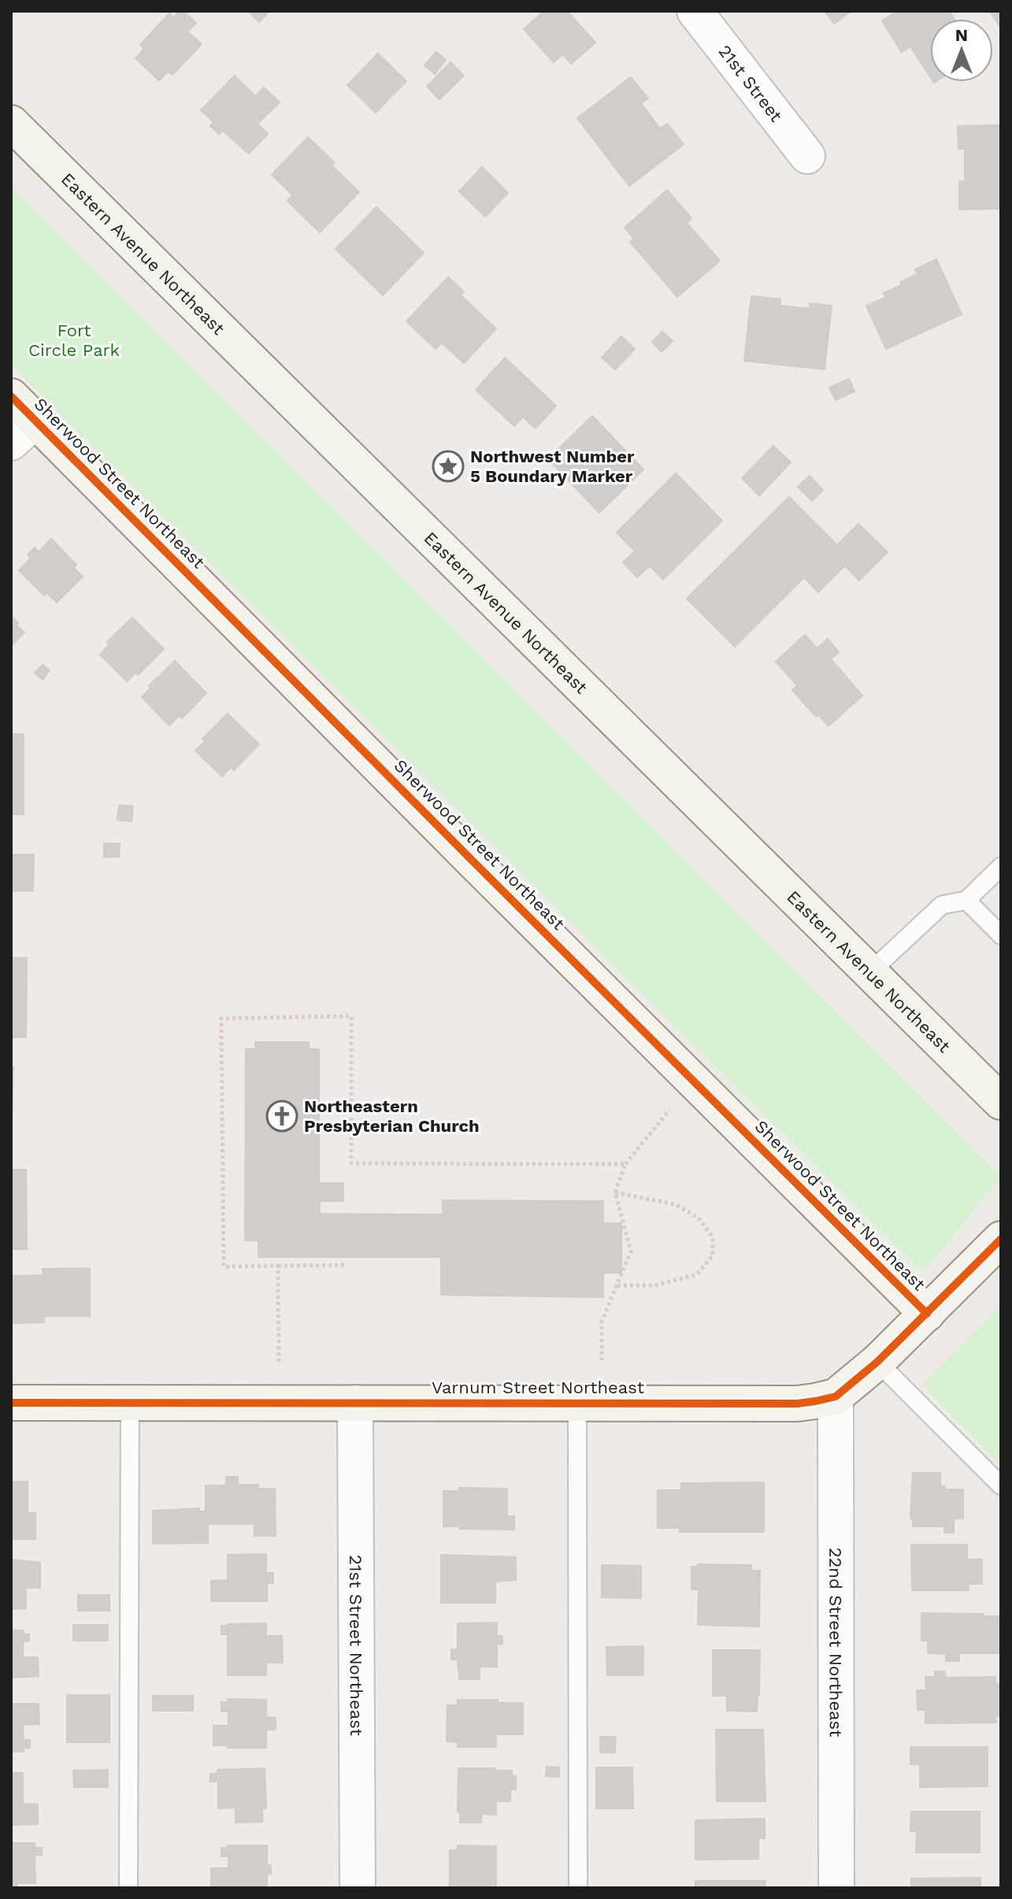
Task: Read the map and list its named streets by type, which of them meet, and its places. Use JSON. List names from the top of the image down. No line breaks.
{"streets":{"street":["21st Street","Eastern Avenue Northeast","Sherwood Street Northeast","Varnum Street Northeast","22nd Street Northeast","21st Street Northeast"]},"crossings":[["Sherwood Street Northeast","Varnum Street Northeast"],["Varnum Street Northeast","22nd Street Northeast"],["Varnum Street Northeast","21st Street Northeast"]],"parks":["Fort Circle Park"],"places":{"place":["Northwest Number 5 Boundary Marker"],"church":["Northeastern Presbyterian Church"]},"north":"top"}
